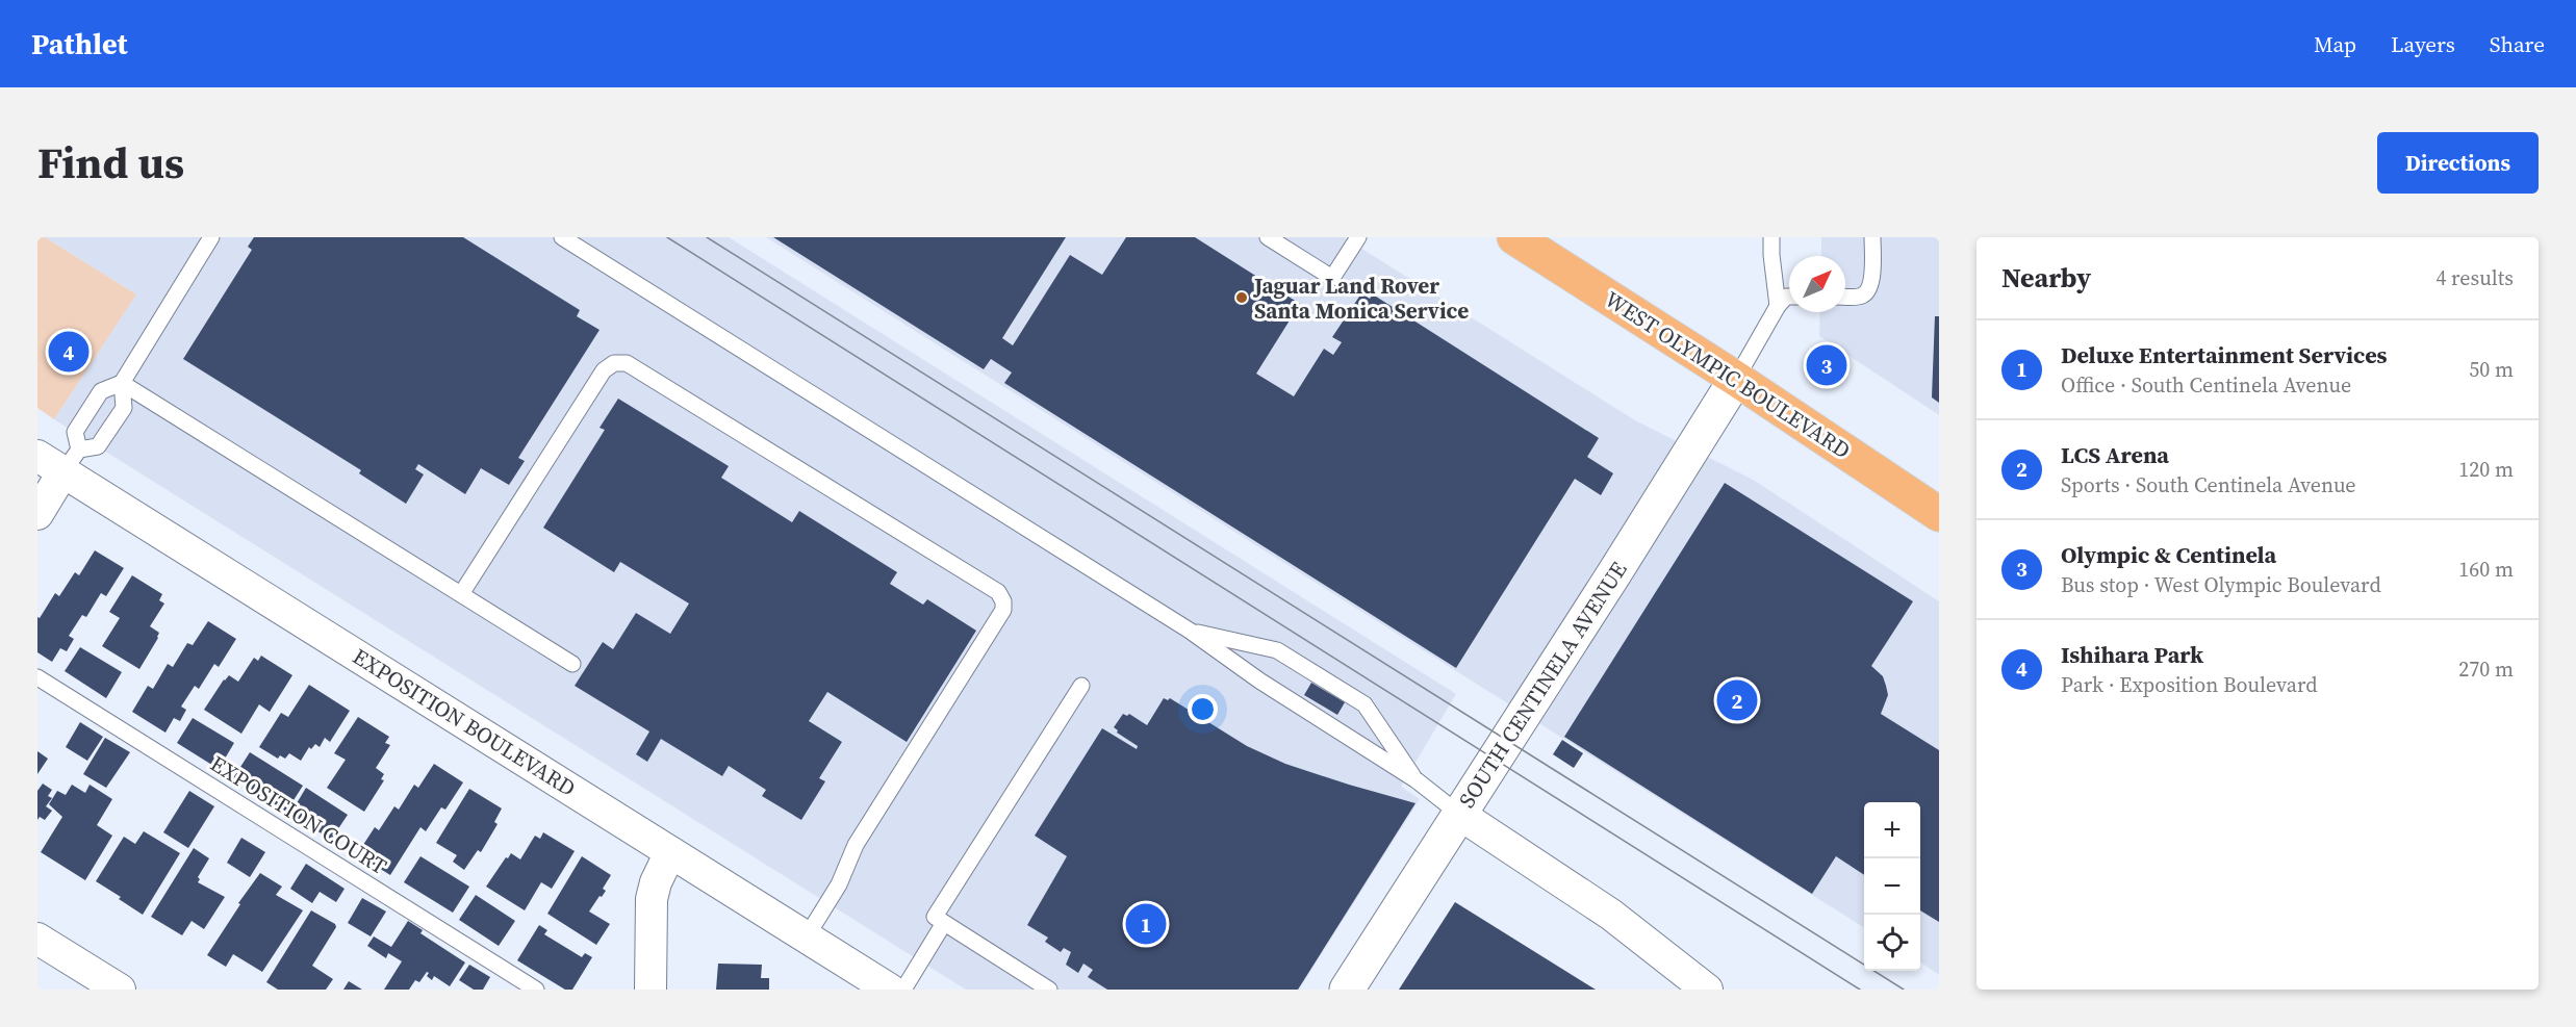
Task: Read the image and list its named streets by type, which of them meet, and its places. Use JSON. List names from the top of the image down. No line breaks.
{"streets":{"main road":["WEST OLYMPIC BOULEVARD"],"street":["SOUTH CENTINELA AVENUE","EXPOSITION BOULEVARD"],"lane":["EXPOSITION COURT"]},"crossings":[["WEST OLYMPIC BOULEVARD","SOUTH CENTINELA AVENUE"]],"places":["Jaguar Land Rover Santa Monica Service"],"north":"top right","page":{"header":"Pathlet","nav":["Map","Layers","Share"],"title":"Find us","buttons":"Directions","heading":["Nearby","4 results"],"list":[{"mark":"1","name":"Deluxe Entertainment Services","note":"Office · South Centinela Avenue","value":"50 m"},{"mark":"2","name":"LCS Arena","note":"Sports · South Centinela Avenue","value":"120 m"},{"mark":"3","name":"Olympic & Centinela","note":"Bus stop · West Olympic Boulevard","value":"160 m"},{"mark":"4","name":"Ishihara Park","note":"Park · Exposition Boulevard","value":"270 m"}],"pins":["4","3","2","1"],"map_buttons":["+","−"]}}
